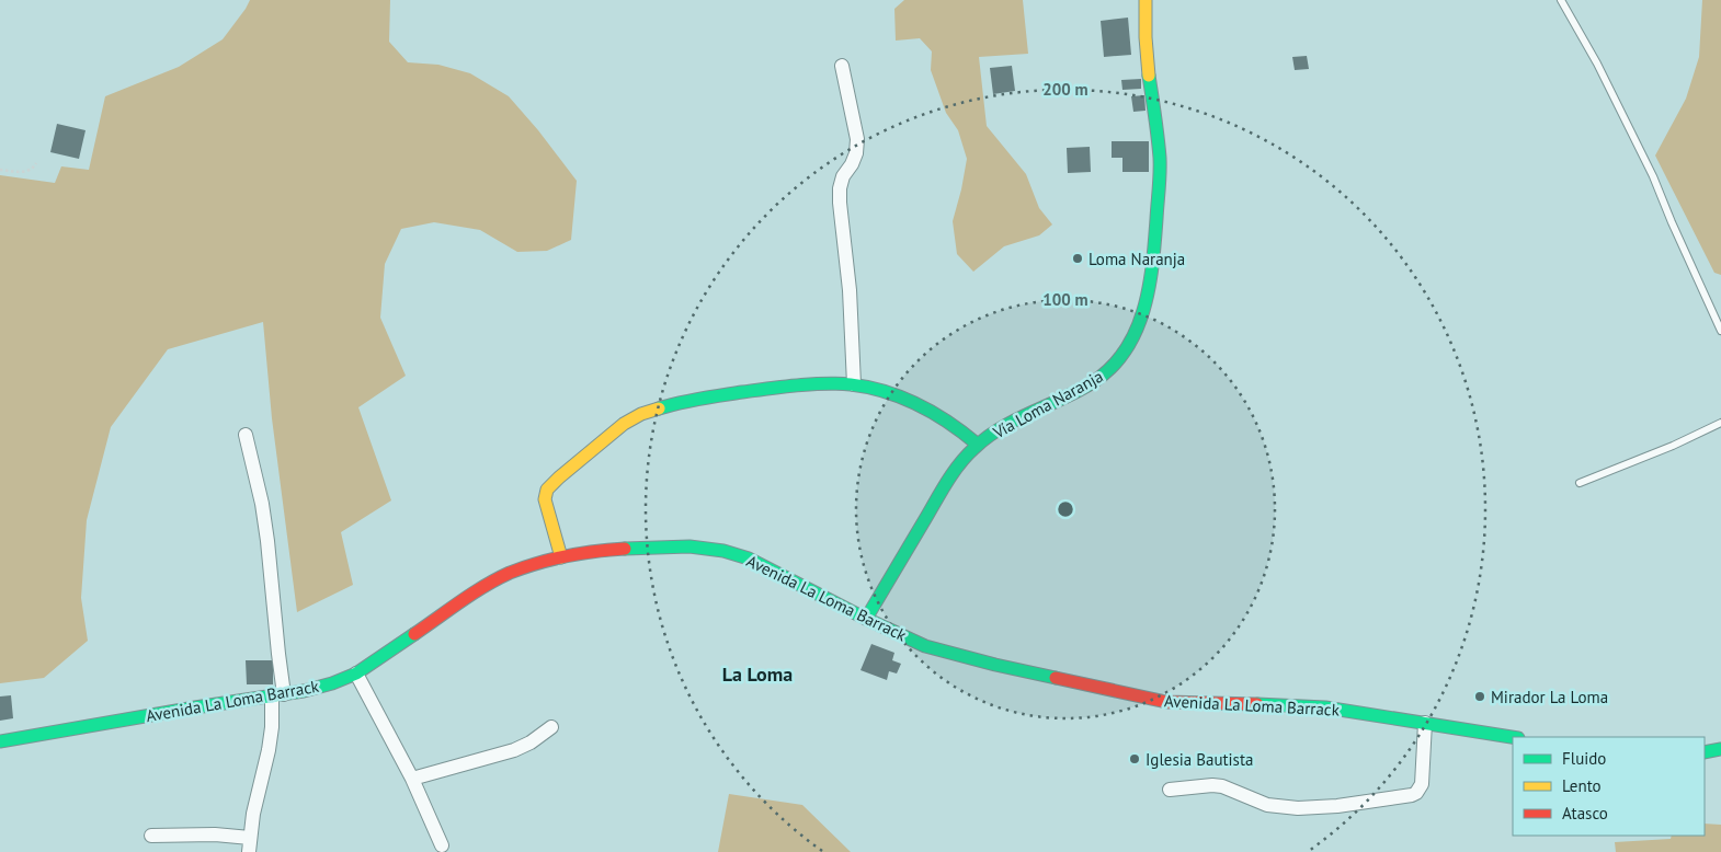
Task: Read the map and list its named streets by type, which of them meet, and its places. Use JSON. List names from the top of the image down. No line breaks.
{"streets":{"main road":["Vía Loma Naranja","Avenida La Loma Barrack"]},"crossings":[["Vía Loma Naranja","Avenida La Loma Barrack"]],"districts":["La Loma"],"places":["Loma Naranja","Mirador La Loma","Iglesia Bautista"],"legend":["Fluido","Lento","Atasco"],"rings":["200 m","100 m"]}
